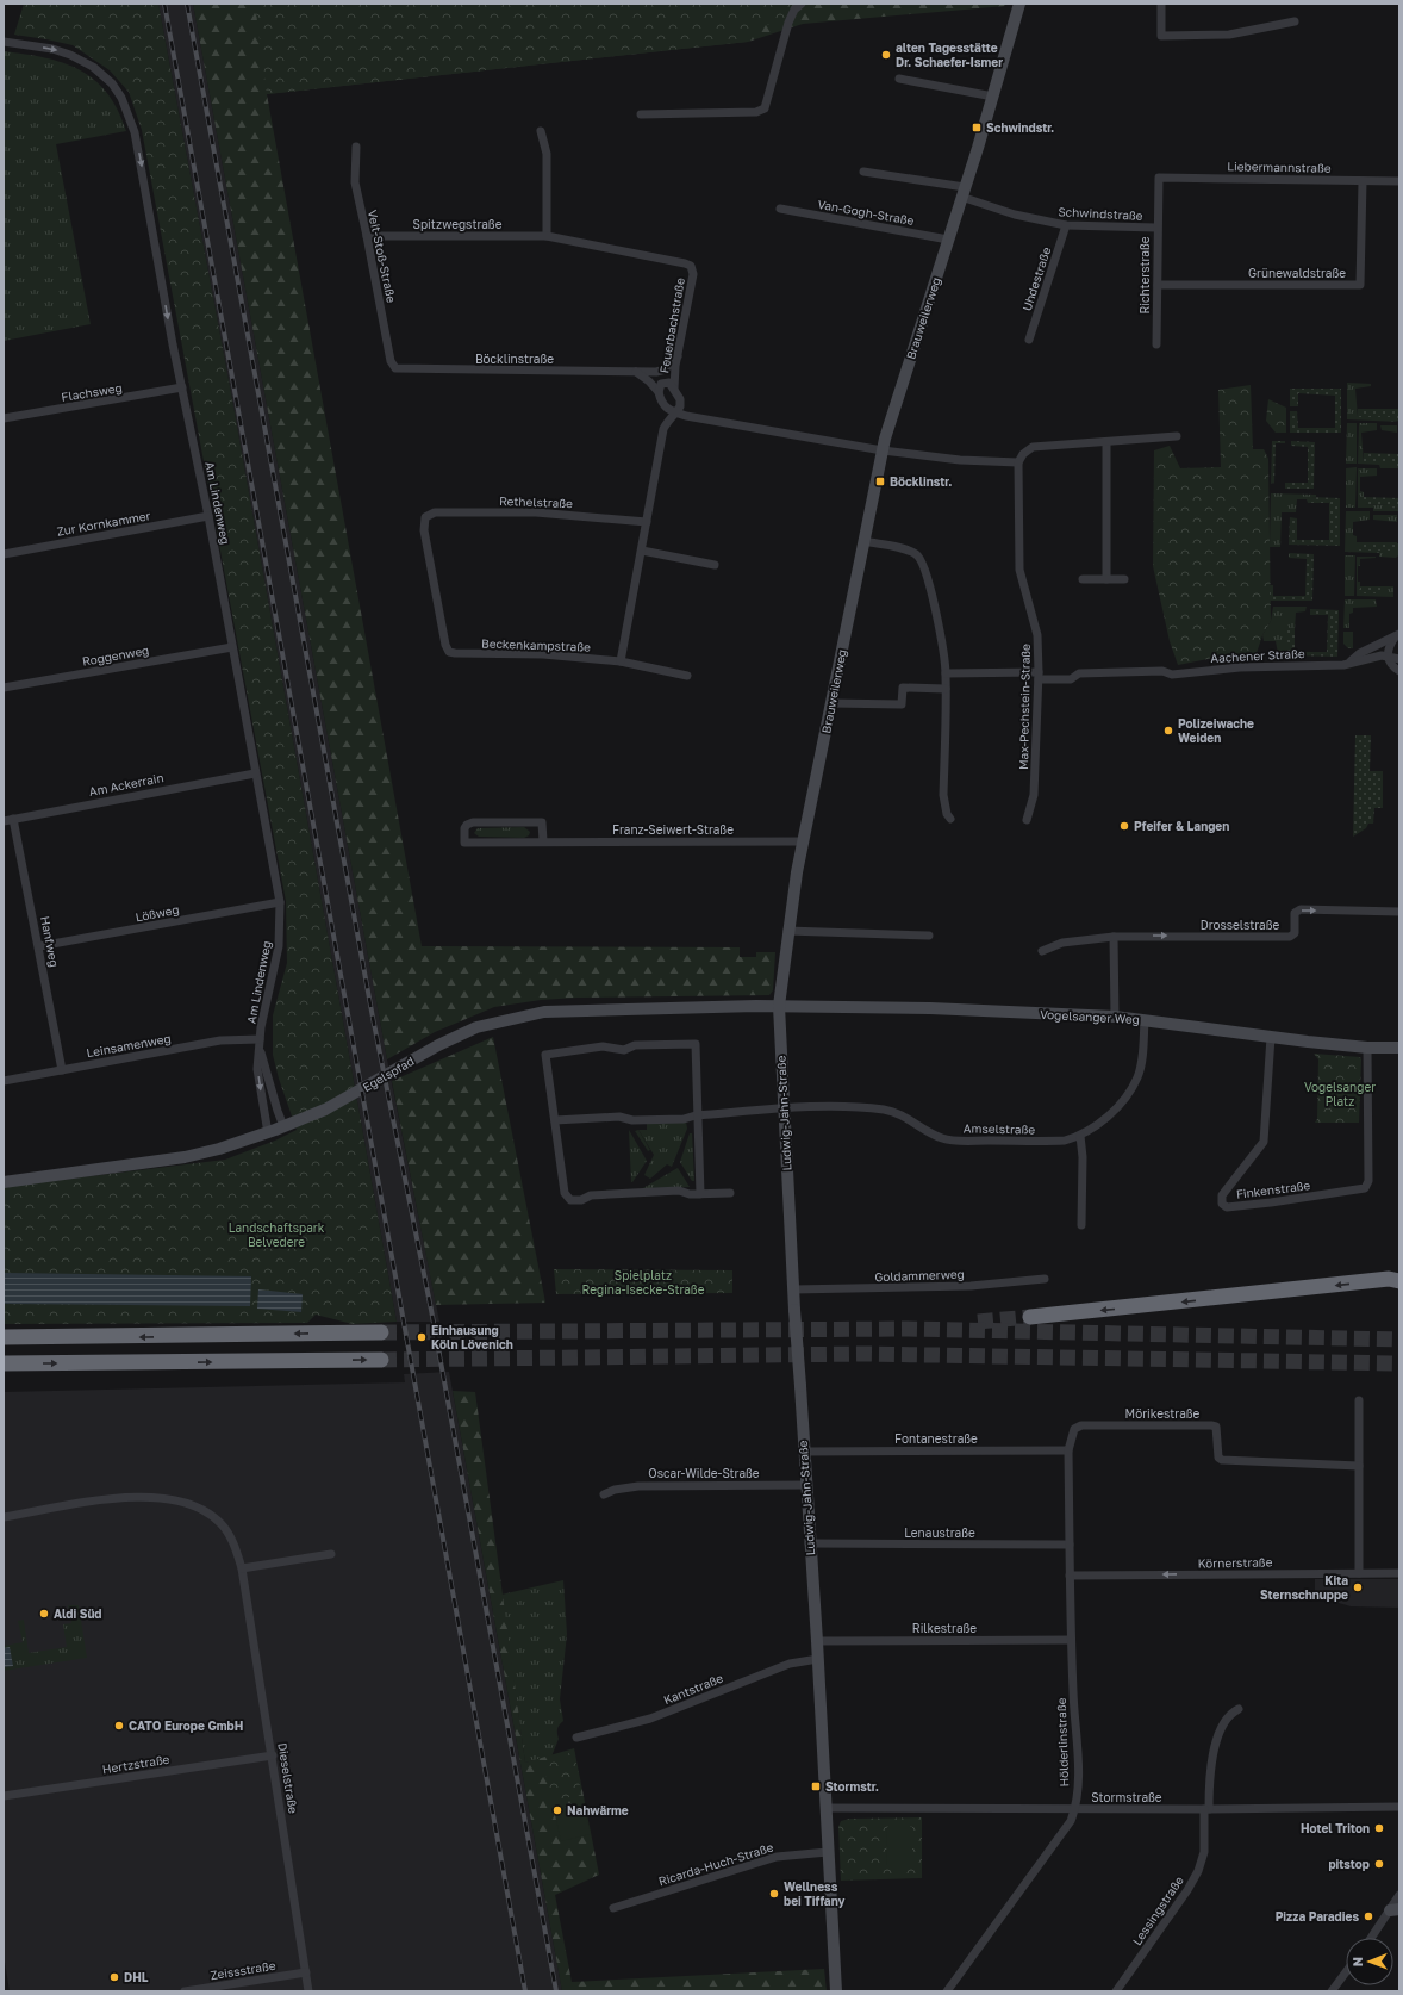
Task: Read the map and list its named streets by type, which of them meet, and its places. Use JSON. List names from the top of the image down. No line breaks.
{"streets":{"street":["Liebermannstraße","Van-Gogh-Straße","Schwindstraße","Spitzwegstraße","Veit-Stoß-Straße","Grünewaldstraße","Richterstraße","Uhdestraße","Brauweilerweg","Feuerbachstraße","Böcklinstraße","Flachsweg","Rethelstraße","Am Lindenweg","Zur Kornkammer","Beckenkampstraße","Roggenweg","Aachener Straße","Max-Pechstein-Straße","Am Ackerrain","Franz-Seiwert-Straße","Lößweg","Drosselstraße","Hanfweg","Vogelsanger Weg","Leinsamenweg","Egelspfad","Ludwig-Jahn-Straße","Amselstraße","Finkenstraße","Goldammerweg","Mörikestraße","Fontanestraße","Oscar-Wilde-Straße","Lenaustraße","Körnerstraße","Rilkestraße","Kantstraße","Hölderlinstraße","Hertzstraße","Dieselstraße","Stormstraße","Ricarda-Huch-Straße","Lessingstraße","Zeissstraße"]},"crossings":[["Liebermannstraße","Grünewaldstraße"],["Liebermannstraße","Richterstraße"],["Van-Gogh-Straße","Brauweilerweg"],["Schwindstraße","Richterstraße"],["Schwindstraße","Uhdestraße"],["Schwindstraße","Brauweilerweg"],["Spitzwegstraße","Veit-Stoß-Straße"],["Spitzwegstraße","Feuerbachstraße"],["Veit-Stoß-Straße","Böcklinstraße"],["Grünewaldstraße","Richterstraße"],["Brauweilerweg","Franz-Seiwert-Straße"],["Brauweilerweg","Vogelsanger Weg"],["Brauweilerweg","Egelspfad"],["Brauweilerweg","Ludwig-Jahn-Straße"],["Feuerbachstraße","Böcklinstraße"],["Flachsweg","Am Lindenweg"],["Rethelstraße","Beckenkampstraße"],["Am Lindenweg","Zur Kornkammer"],["Am Lindenweg","Roggenweg"],["Am Lindenweg","Am Ackerrain"],["Am Lindenweg","Lößweg"],["Am Lindenweg","Leinsamenweg"],["Am Lindenweg","Egelspfad"],["Aachener Straße","Max-Pechstein-Straße"],["Am Ackerrain","Hanfweg"],["Lößweg","Hanfweg"],["Hanfweg","Leinsamenweg"],["Vogelsanger Weg","Egelspfad"],["Vogelsanger Weg","Ludwig-Jahn-Straße"],["Vogelsanger Weg","Amselstraße"],["Vogelsanger Weg","Finkenstraße"],["Egelspfad","Ludwig-Jahn-Straße"],["Ludwig-Jahn-Straße","Amselstraße"],["Ludwig-Jahn-Straße","Goldammerweg"],["Ludwig-Jahn-Straße","Fontanestraße"],["Ludwig-Jahn-Straße","Oscar-Wilde-Straße"],["Ludwig-Jahn-Straße","Lenaustraße"],["Ludwig-Jahn-Straße","Rilkestraße"],["Ludwig-Jahn-Straße","Kantstraße"],["Ludwig-Jahn-Straße","Stormstraße"],["Ludwig-Jahn-Straße","Ricarda-Huch-Straße"],["Mörikestraße","Fontanestraße"],["Mörikestraße","Hölderlinstraße"],["Fontanestraße","Hölderlinstraße"],["Lenaustraße","Hölderlinstraße"],["Körnerstraße","Hölderlinstraße"],["Rilkestraße","Hölderlinstraße"],["Hölderlinstraße","Stormstraße"],["Hertzstraße","Dieselstraße"],["Dieselstraße","Zeissstraße"],["Stormstraße","Lessingstraße"]],"one_way":["Am Lindenweg","Drosselstraße","Körnerstraße"],"parks":["Vogelsanger Platz","Landschaftspark Belvedere","Spielplatz Regina-Isecke-Straße"],"places":{"other":["alten Tagesstätte Dr. Schaefer-Ismer","Polizeiwache Weiden","Pfeifer & Langen","Einhausung Köln Lövenich","Kita Sternschnuppe","Aldi Süd","CATO Europe GmbH","Nahwärme","Hotel Triton","pitstop","Wellness bei Tiffany","Pizza Paradies","DHL"],"transit":["Schwindstr.","Böcklinstr.","Stormstr."]},"north":"left"}
